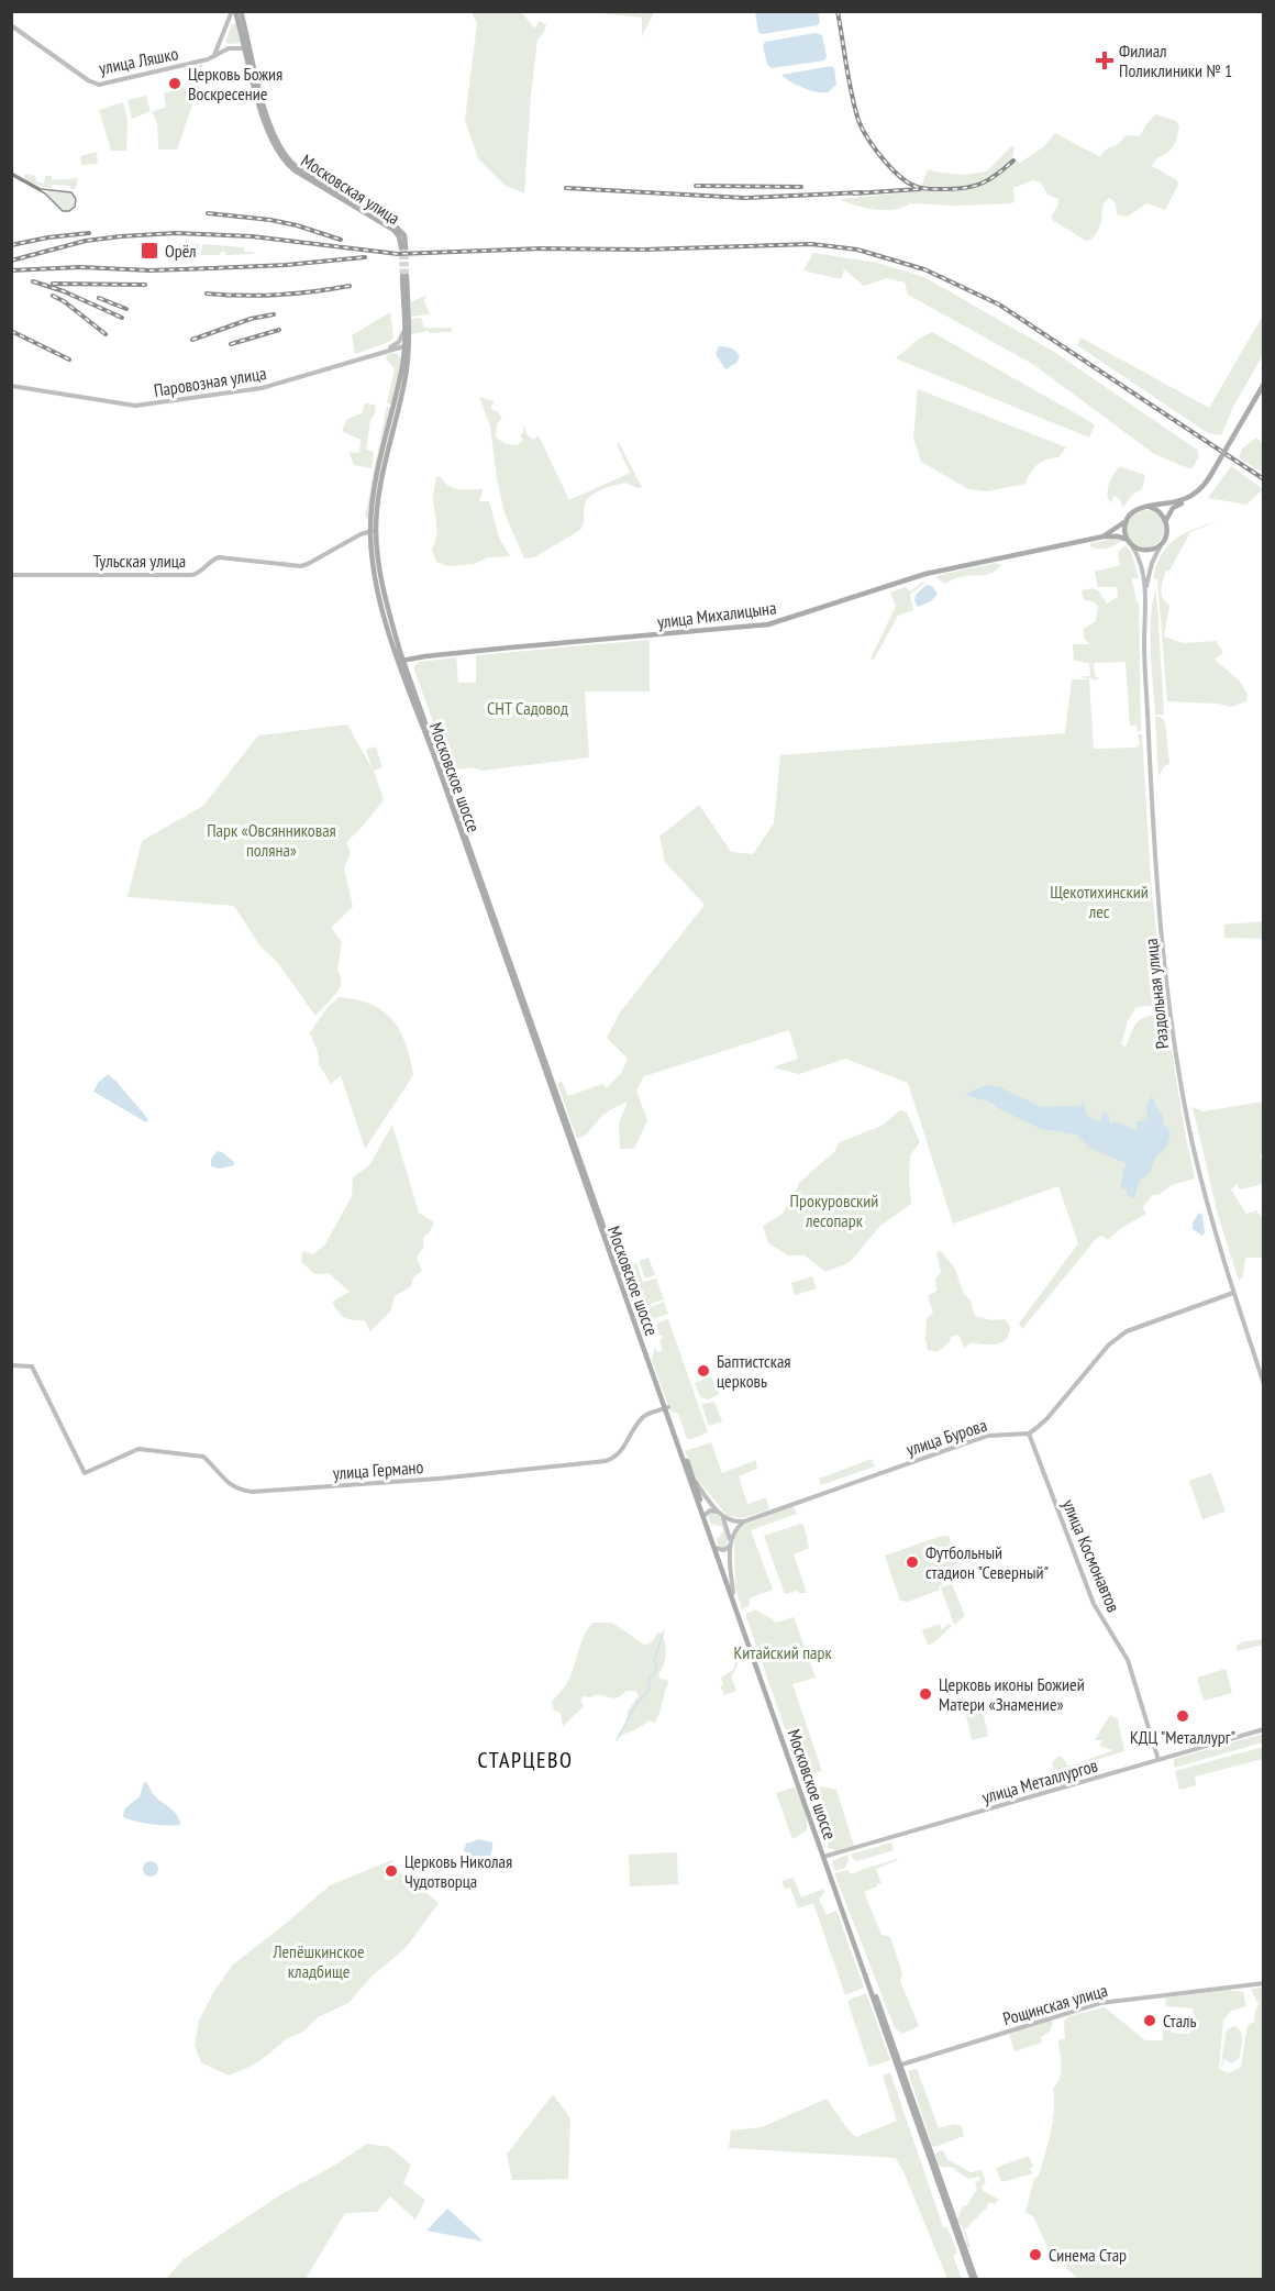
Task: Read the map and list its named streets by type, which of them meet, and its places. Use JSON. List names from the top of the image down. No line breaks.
{"streets":{"main road":["улица Ляшко","Московская улица","Паровозная улица","Тульская улица","улица Михалицына","Московское шоссе","Раздольная улица","улица Бурова","улица Германо","улица Космонавтов","улица Металлургов","Рощинская улица"]},"crossings":[["улица Ляшко","Московская улица"],["Паровозная улица","Московское шоссе"],["Тульская улица","Московское шоссе"],["улица Михалицына","Московское шоссе"],["улица Михалицына","Раздольная улица"],["Московское шоссе","улица Германо"],["Московское шоссе","улица Металлургов"],["Московское шоссе","Рощинская улица"],["улица Бурова","улица Космонавтов"],["улица Космонавтов","улица Металлургов"]],"districts":["СТАРЦЕВО"],"parks":["СНТ Садовод","Парк «Овсянниковая поляна»","Щекотихинский лес","Прокуровский лесопарк","Китайский парк","Лепёшкинское кладбище"],"places":{"health":["Филиал Поликлиники № 1"],"other":["Церковь Божия Воскресение","Баптистская церковь","Футбольный стадион \"Северный\"","Церковь иконы Божией Матери «Знамение»","КДЦ \"Металлург\"","Церковь Николая Чудотворца","Сталь","Синема Стар"],"transit":["Орёл"]}}
